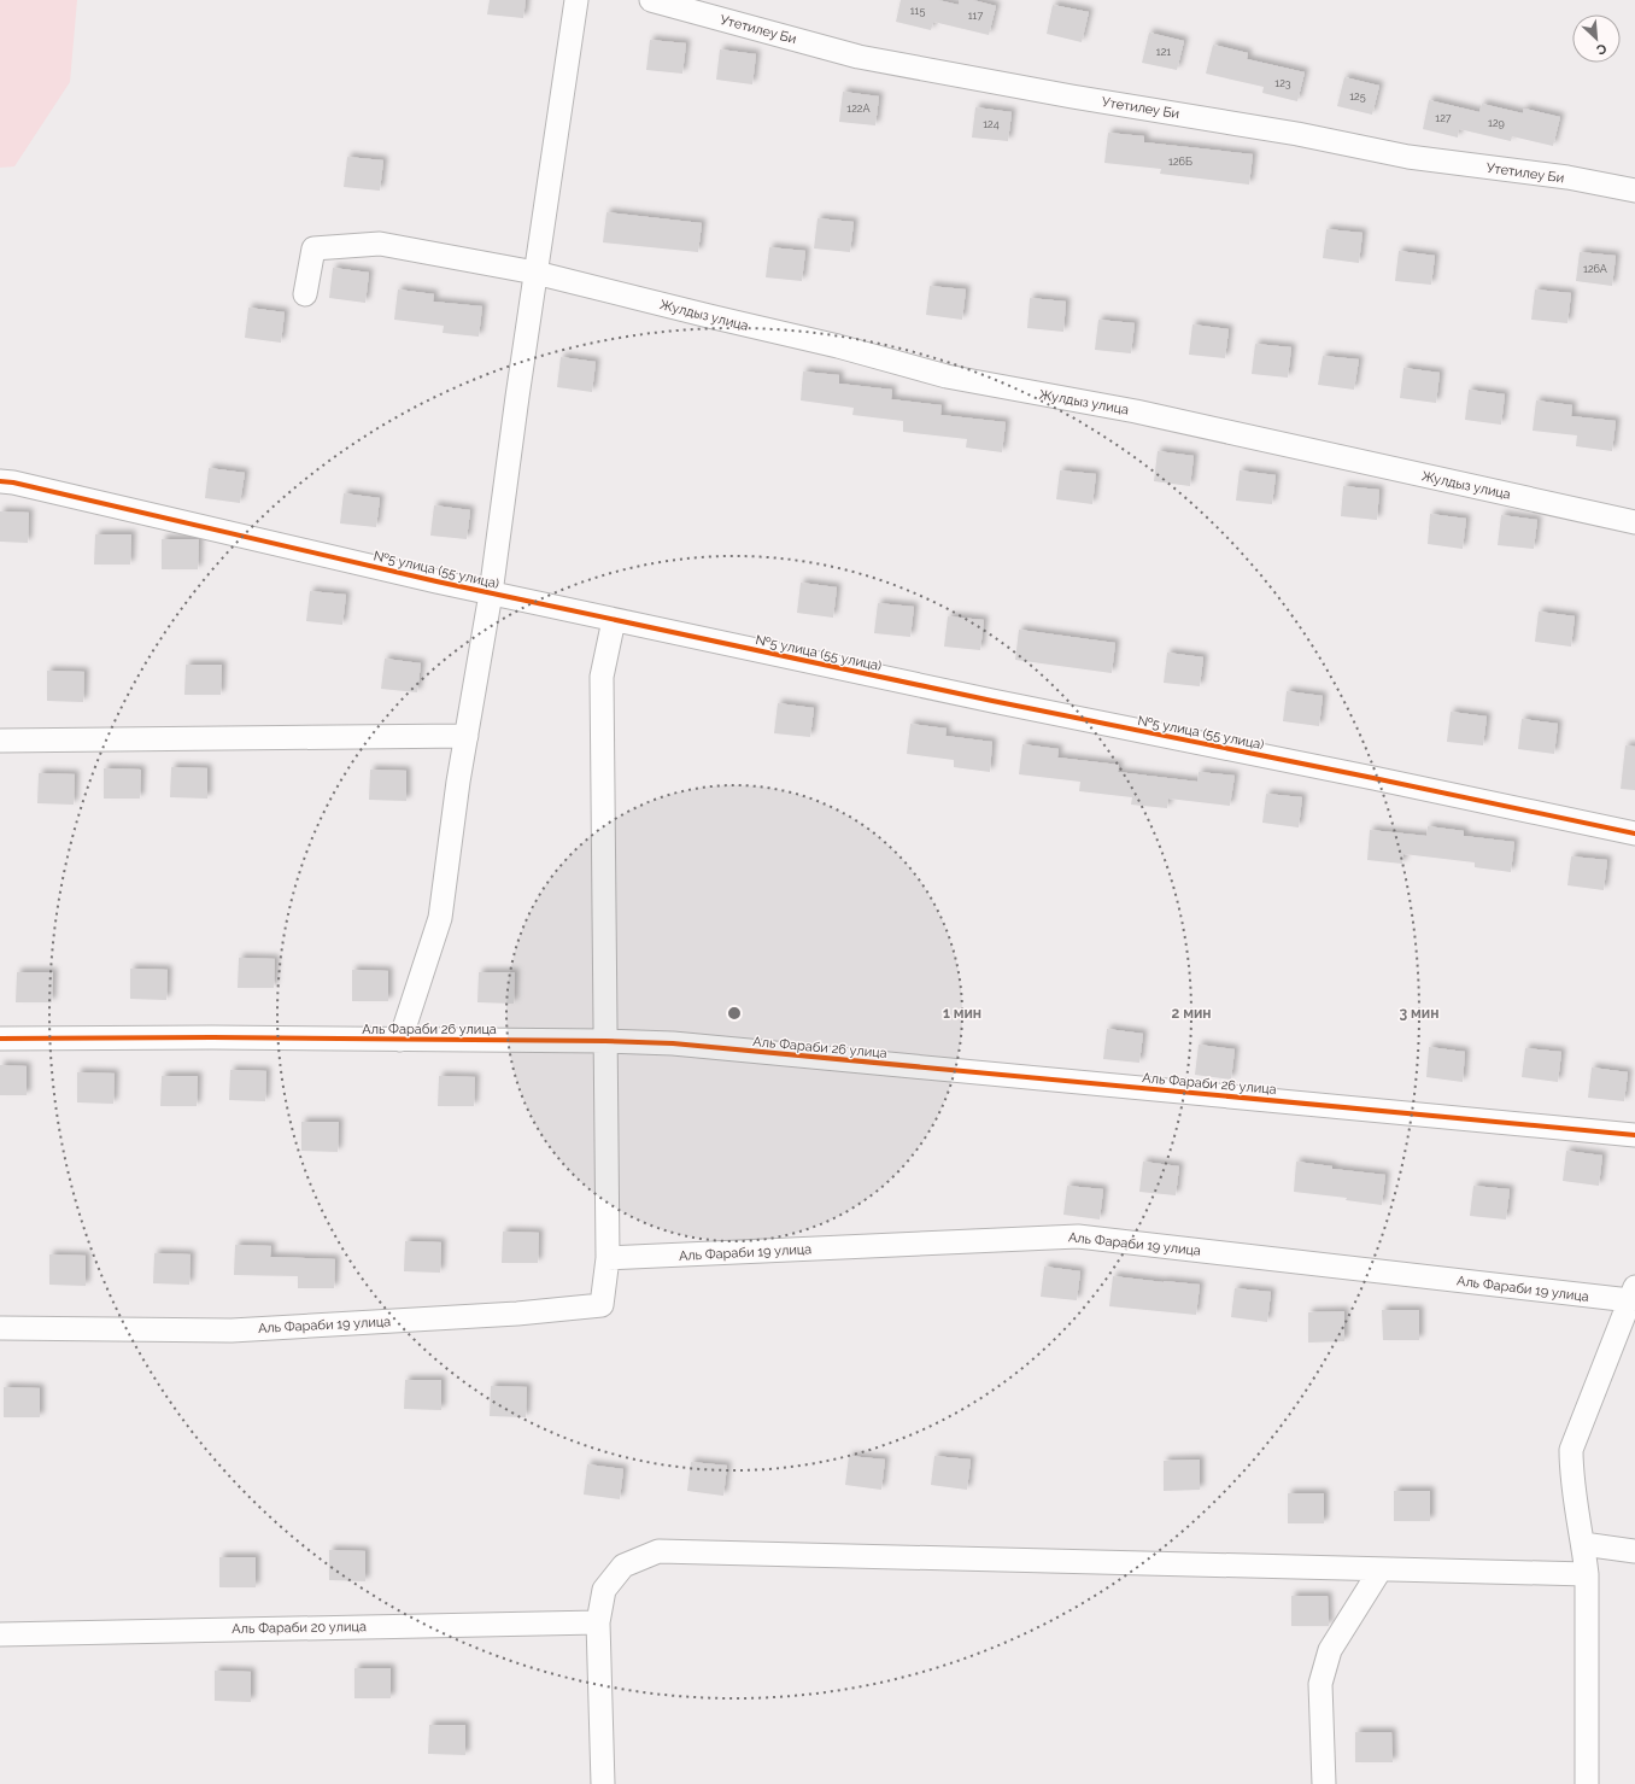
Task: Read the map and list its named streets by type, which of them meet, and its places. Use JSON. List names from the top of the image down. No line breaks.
{"streets":{"street":["Утетилеу Би","Жулдыз улица","№5 улица (55 улица)","Аль Фараби 26 улица","Аль Фараби 19 улица","Аль Фараби 20 улица"]},"crossings":[["№5 улица (55 улица)","Аль Фараби 19 улица"],["Аль Фараби 26 улица","Аль Фараби 19 улица"]],"house_numbers":["115","117","121","123","125","122А","127","129","124","126Б","126А"],"north":"bottom right","rings":["1 мин","2 мин","3 мин"]}
